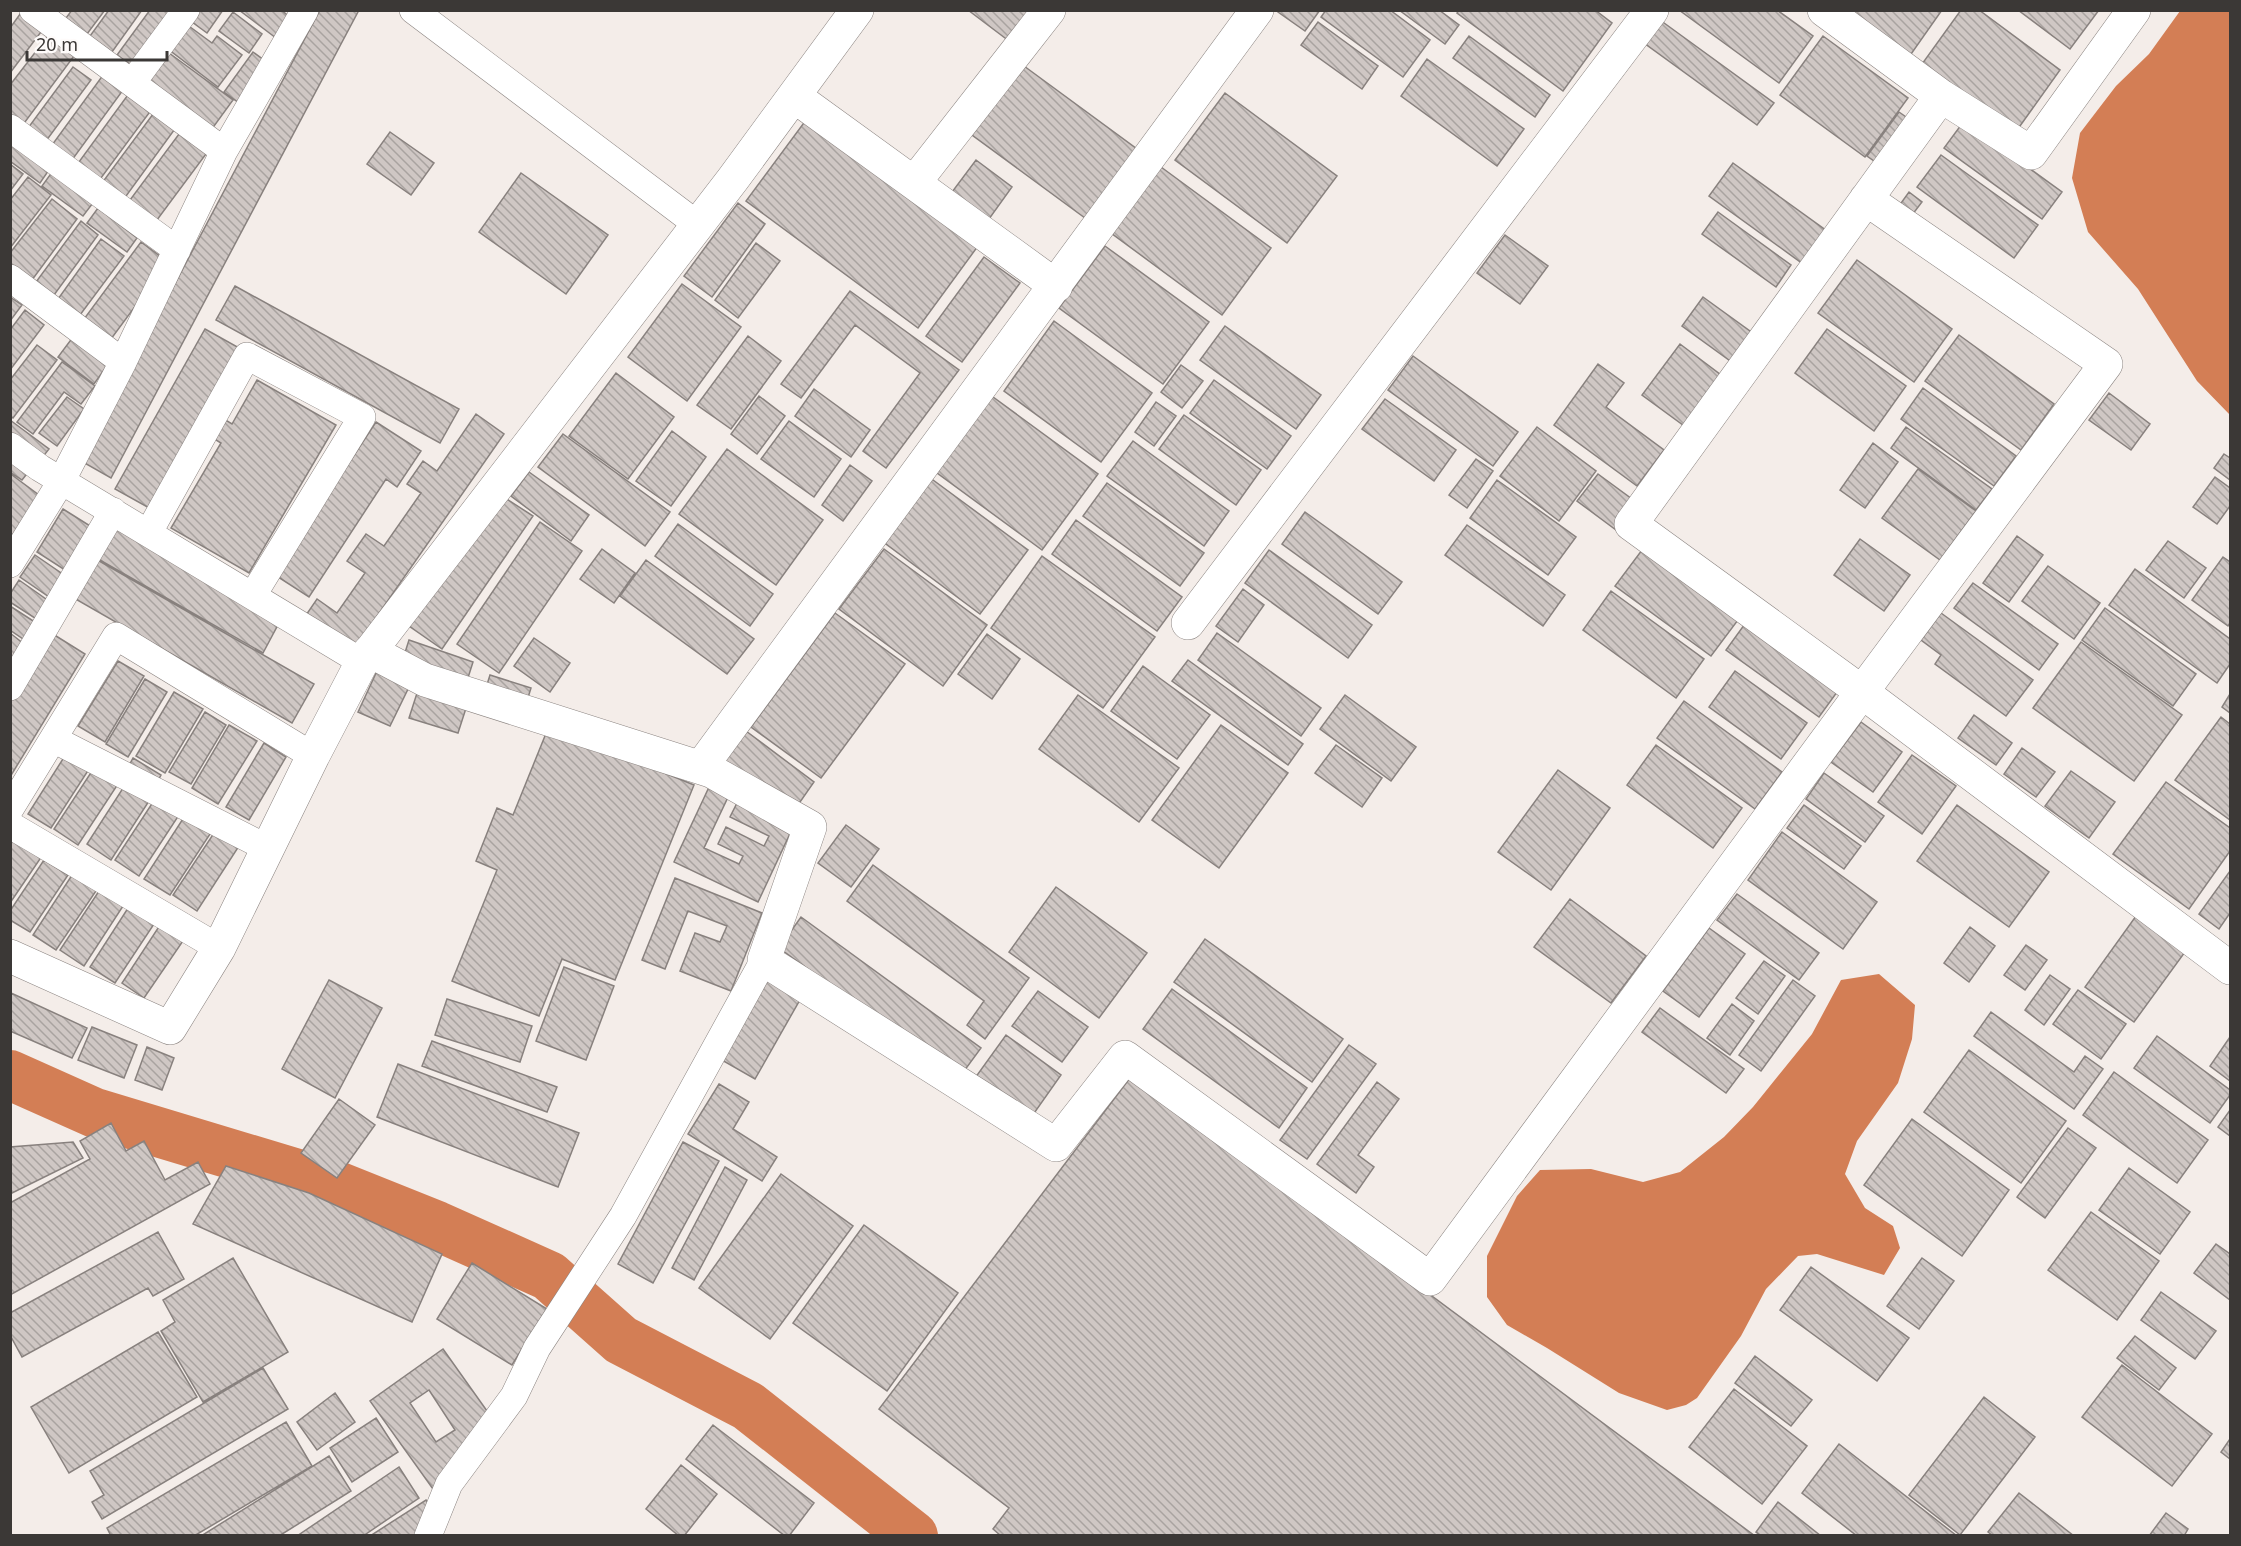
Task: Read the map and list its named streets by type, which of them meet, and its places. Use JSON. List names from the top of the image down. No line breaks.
{"scale_bar":"20 m"}
